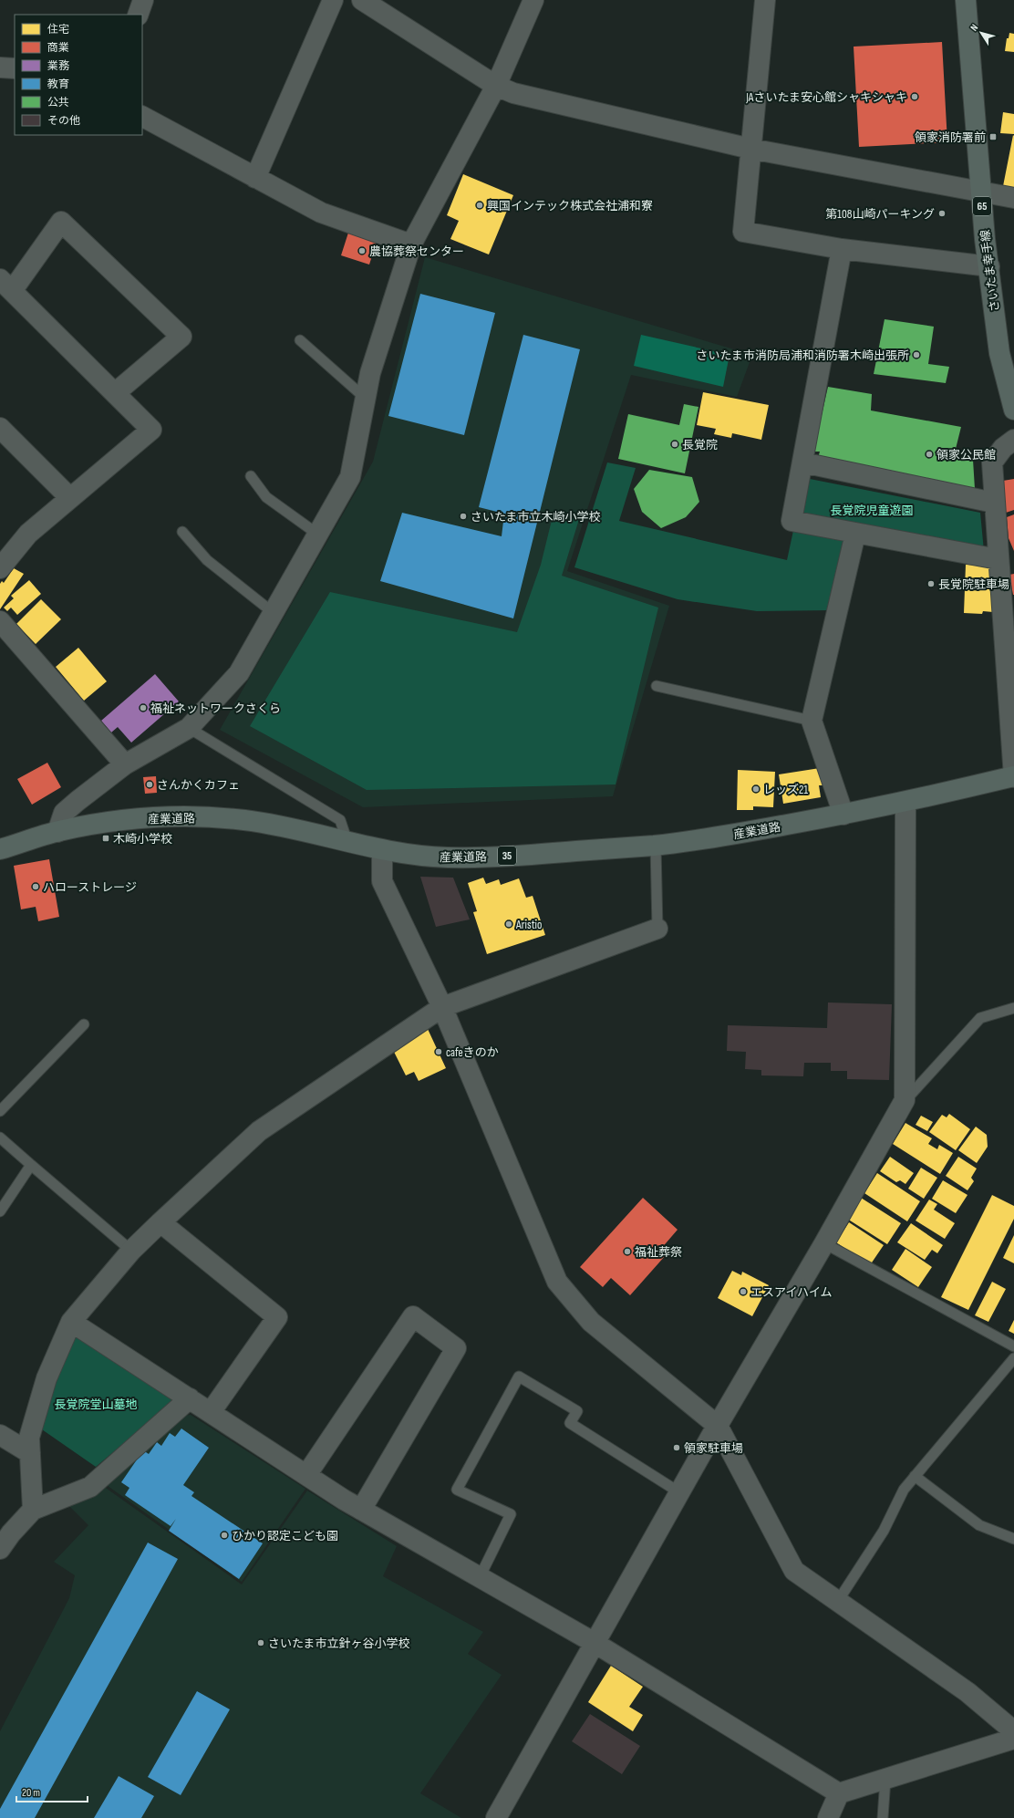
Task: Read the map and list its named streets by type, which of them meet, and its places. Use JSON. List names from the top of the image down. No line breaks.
{"streets":{"main road":["65","さいたま幸手線","産業道路","35"]},"parks":["長覚院児童遊園","長覚院堂山墓地"],"places":{"other":["JAさいたま安心館シャキシャキ","興国インテック株式会社浦和寮","第108山崎パーキング","農協葬祭センター","さいたま市消防局浦和消防署木崎出張所","長覚院","領家公民館","さいたま市立木崎小学校","長覚院駐車場","福祉ネットワークさくら","さんかくカフェ","レッズ21","ハローストレージ","Aristio","cafeきのか","福祉葬祭","エスアイハイム","領家駐車場","ひかり認定こども園","さいたま市立針ヶ谷小学校"],"transit":["領家消防署前","木崎小学校"]},"legend":["住宅","商業","業務","教育","公共","その他"],"scale_bar":"20 m","north":"top left"}
